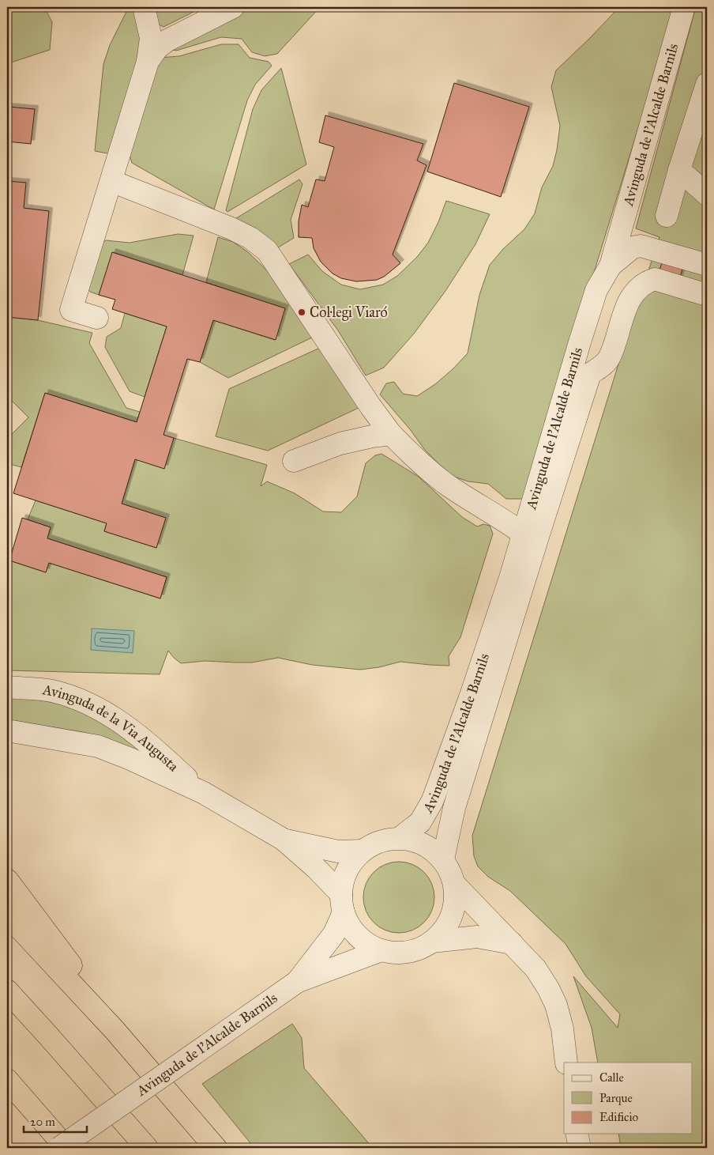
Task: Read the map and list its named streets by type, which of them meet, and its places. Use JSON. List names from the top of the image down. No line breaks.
{"streets":{"street":["Avinguda de l'Alcalde Barnils","Avinguda de la Via Augusta"]},"crossings":[["Avinguda de l'Alcalde Barnils","Avinguda de la Via Augusta"]],"places":["Col·legi Viaró"],"legend":["Calle","Parque","Edificio"],"scale_bar":"20 m"}
